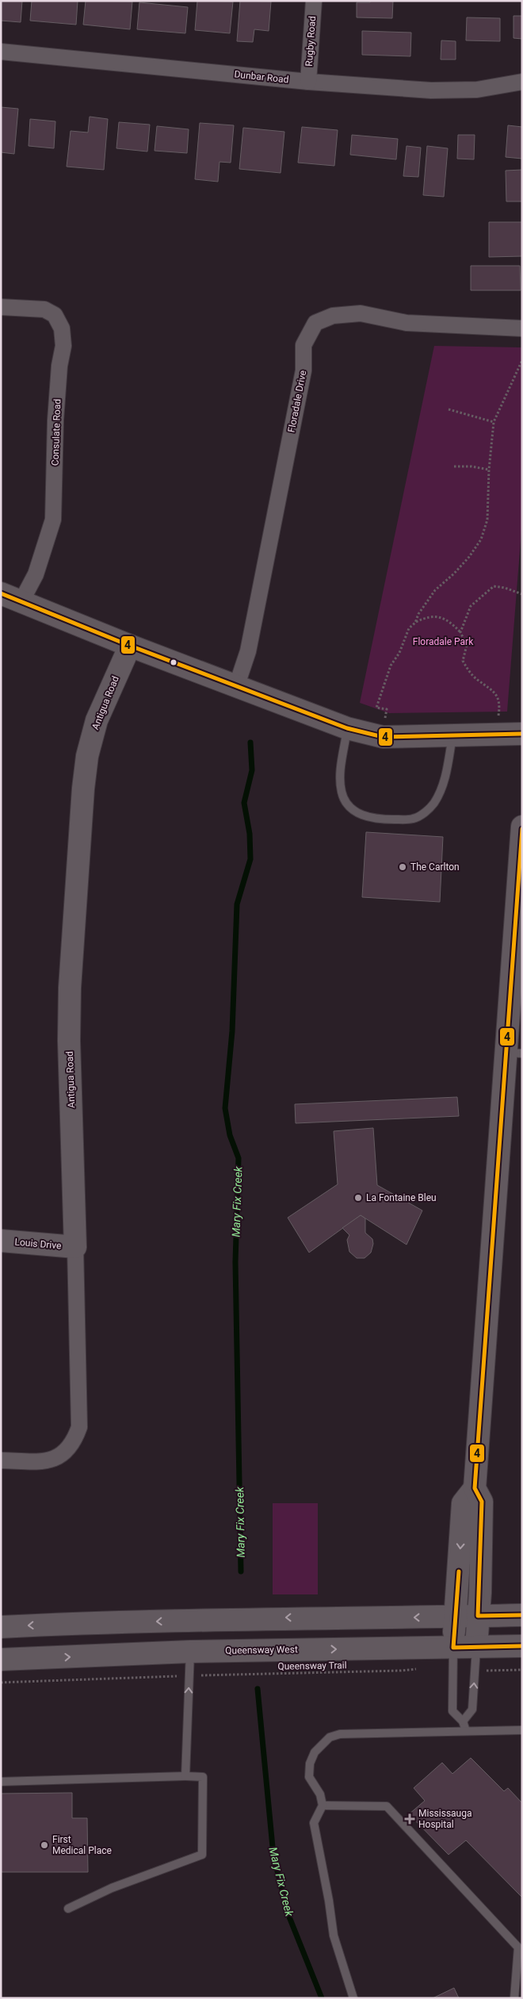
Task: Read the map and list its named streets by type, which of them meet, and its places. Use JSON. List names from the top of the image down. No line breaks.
{"streets":{"street":["Rugby Road","Dunbar Road","Floradale Drive","Consulate Road","Antigua Road","Louis Drive","Queensway West"],"path":["Queensway Trail"]},"crossings":[["Rugby Road","Dunbar Road"],["Antigua Road","Louis Drive"]],"water":["Mary Fix Creek"],"parks":["Floradale Park"],"places":{"other":["The Carlton","La Fontaine Bleu","First Medical Place"],"health":["Mississauga Hospital"]},"lines":["transit line 4"]}
